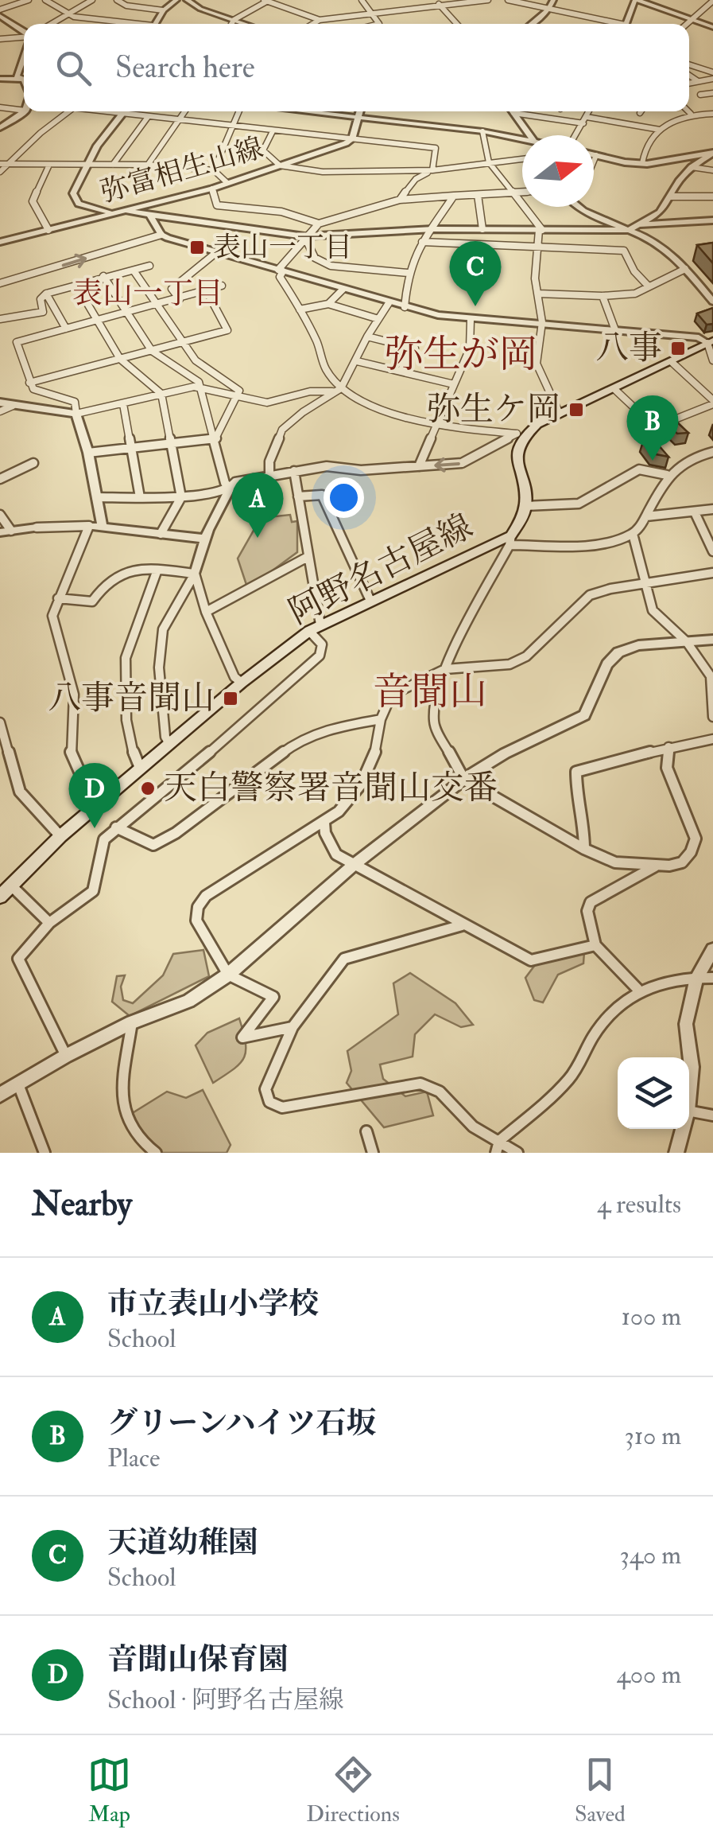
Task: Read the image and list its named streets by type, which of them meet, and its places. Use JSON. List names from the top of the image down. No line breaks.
{"streets":{"main road":["阿野名古屋線"],"street":["弥富相生山線"]},"districts":["表山一丁目","弥生が岡","音聞山"],"places":{"transit":["表山一丁目","八事","弥生ケ岡","八事音聞山"],"other":["天白警察署音聞山交番"]},"north":"right","page":{"search":"Search here","pins":["C","B","A","D"],"heading":["Nearby","4 results"],"list":[{"mark":"A","name":"市立表山小学校","note":"School","value":"100 m"},{"mark":"B","name":"グリーンハイツ石坂","note":"Place","value":"310 m"},{"mark":"C","name":"天道幼稚園","note":"School","value":"340 m"},{"mark":"D","name":"音聞山保育園","note":"School · 阿野名古屋線","value":"400 m"}],"nav":["Map","Directions","Saved"]}}
